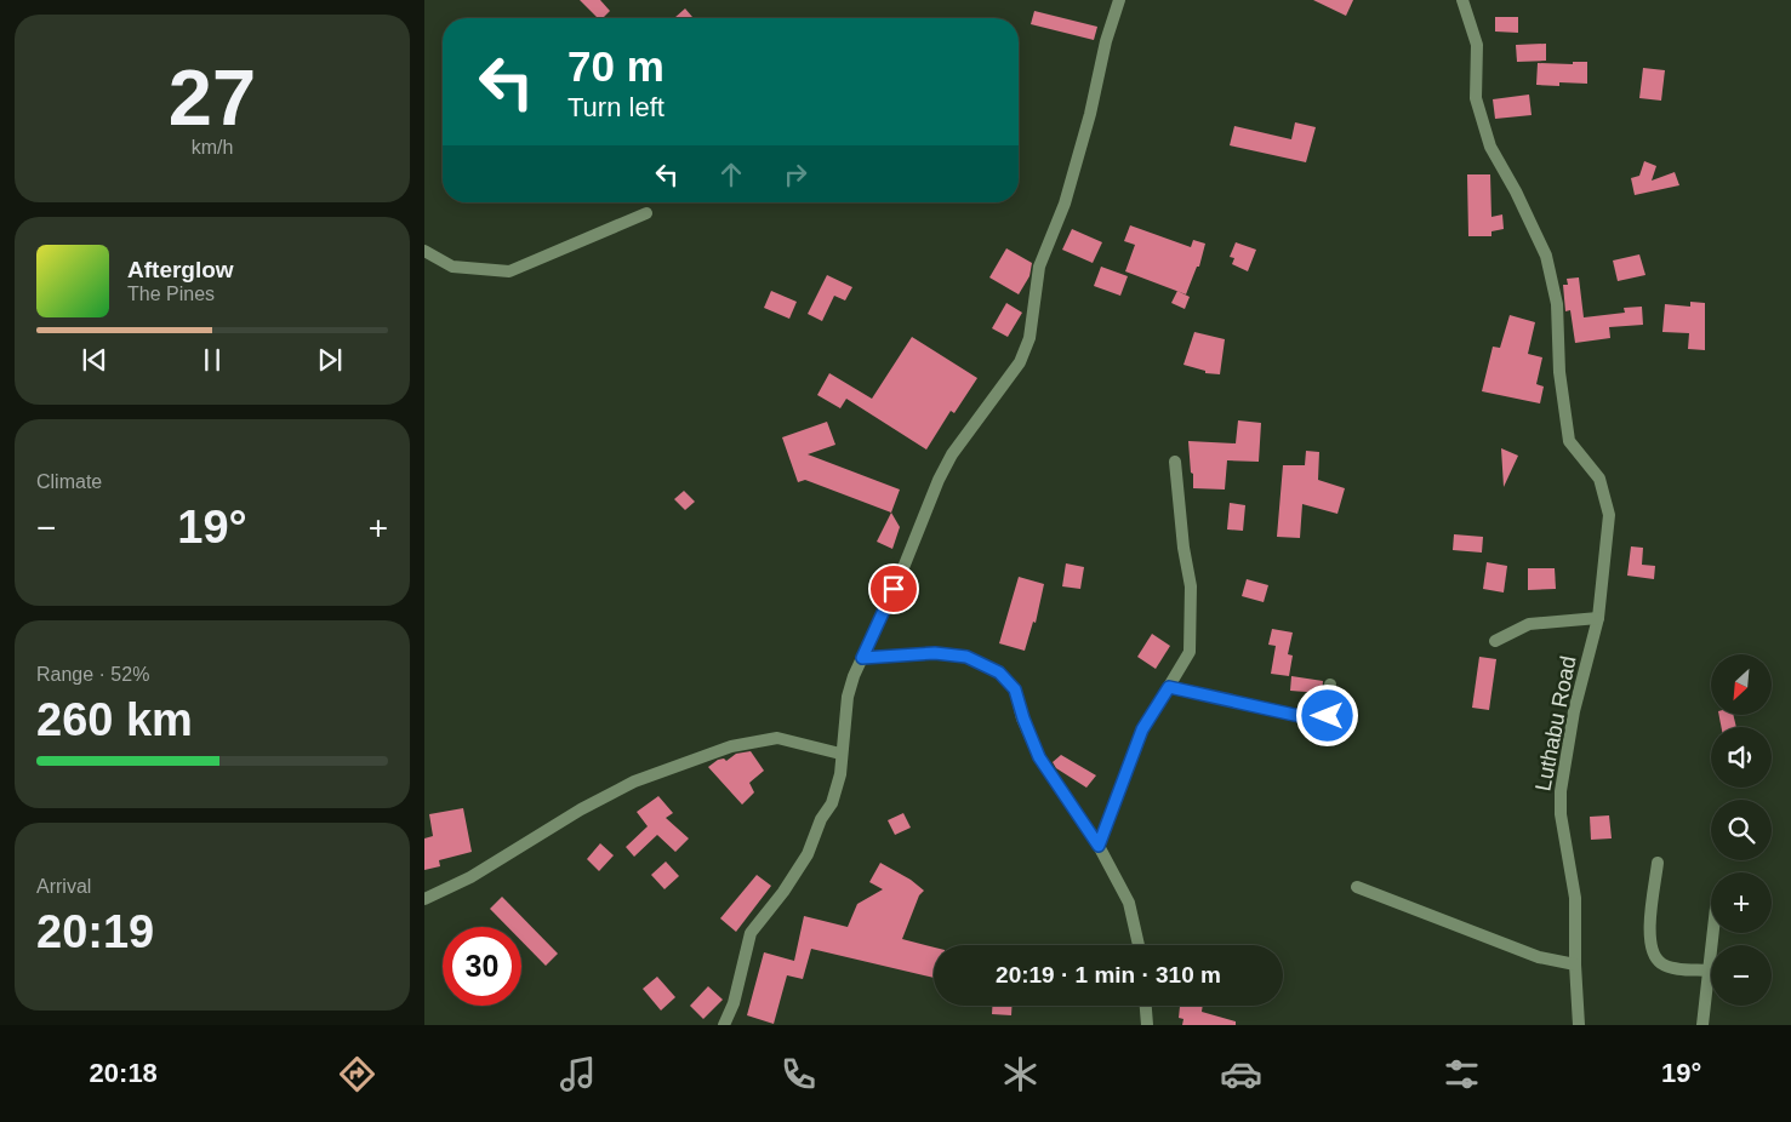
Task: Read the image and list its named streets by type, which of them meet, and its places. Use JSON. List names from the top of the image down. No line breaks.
{"streets":{"street":["Luthabu Road"]},"north":"bottom left","page":{"tile":[["27","km/h"],"Climate",["Range · 52%","260 km"],["Arrival","20:19"]],"turn":["70 m","Turn left"],"song":["Afterglow","The Pines"],"heat":["−","19°","+"],"map_buttons":["+","−"],"limit":"30","trip":"20:19 · 1 min · 310 m","tabs":["20:18","19°"]}}
